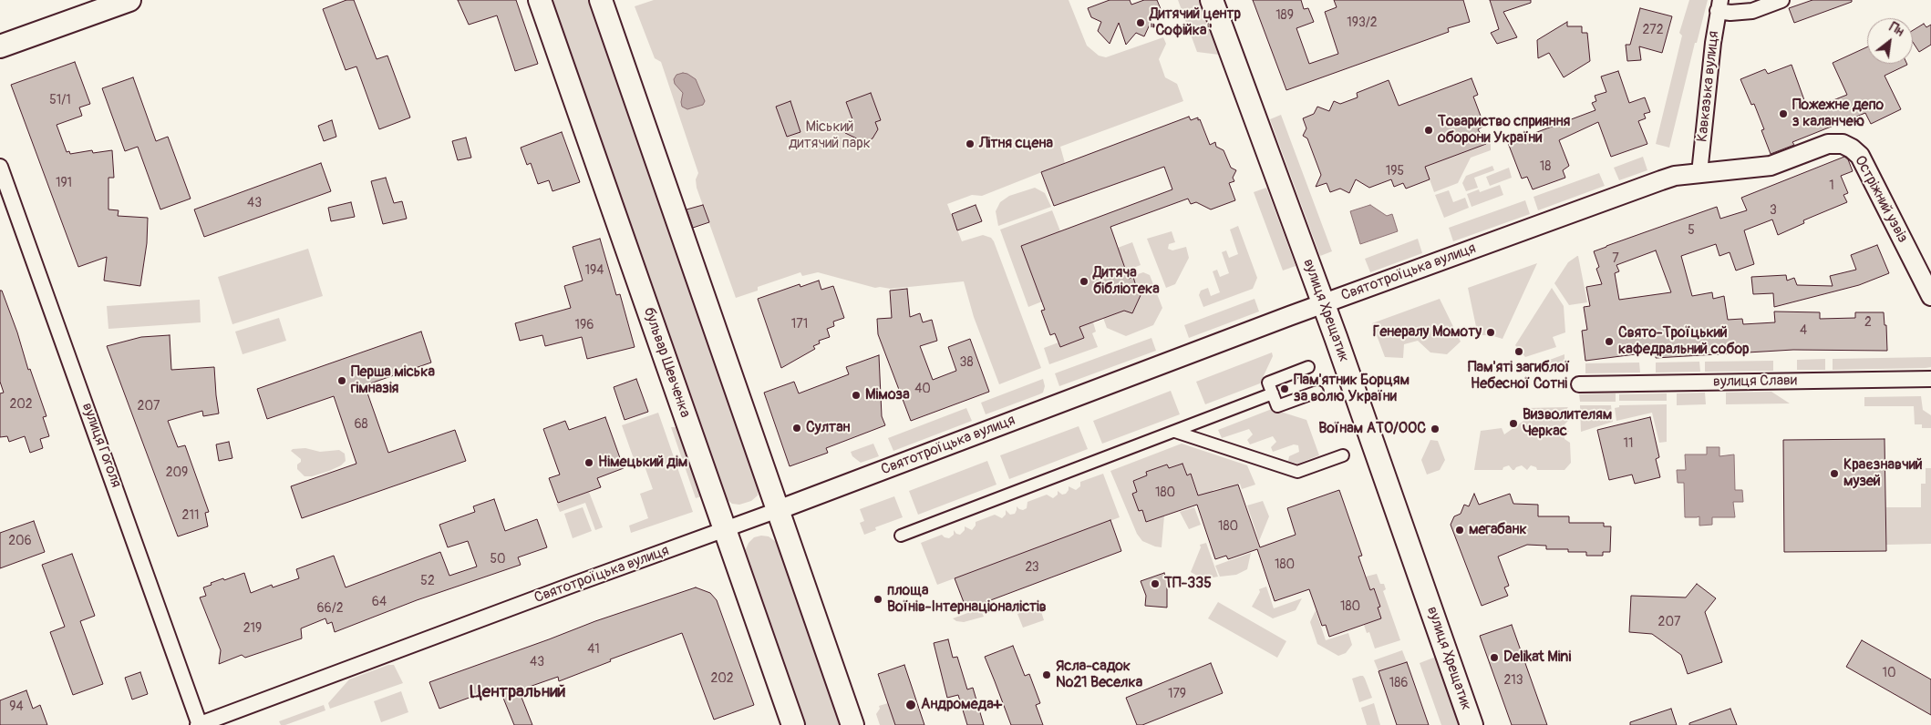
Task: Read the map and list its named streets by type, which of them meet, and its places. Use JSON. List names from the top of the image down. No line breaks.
{"streets":{"main road":["вулиця Хрещатик","бульвар Шевченка"],"street":["Кавказька вулиця","Остріжний узвіз","Святотроїцька вулиця","вулиця Слави","вулиця Гоголя"]},"crossings":[["Кавказька вулиця","Остріжний узвіз"],["Кавказька вулиця","Святотроїцька вулиця"],["Остріжний узвіз","Святотроїцька вулиця"],["Святотроїцька вулиця","вулиця Хрещатик"],["Святотроїцька вулиця","бульвар Шевченка"],["Святотроїцька вулиця","вулиця Гоголя"]],"districts":["Центральний"],"parks":["Міський дитячий парк"],"places":["Дитячий центр \"Софійка\"","Пожежне депо з каланчею","Товариство сприяння оборони України","Літня сцена","Дитяча бібліотека","Генералу Момоту","Свято-Троїцький кафедральний собор","Пам'яті загиблої Небесної Сотні","Перша міська гімназія","Пам'ятник Борцям за волю України","Мімоза","Визволителям Черкас","Султан","Воїнам АТО/ООС","Німецький дім","Краєзнавчий музей","мегабанк","ТП-335","площа Воїнів-Інтернаціоналістів","Delikat Mini","Ясла-садок №21 Веселка","Андромеда+"],"house_numbers":["189","193/2","272","51/1","18","195","191","1","43","3","5","7","194","2","171","196","4","38","40","202","207","68","11","209","180","211","180","206","50","180","23","52","64","180","66/2","207","219","41","43","10","202","213","186","179","94"],"north":"top right"}
